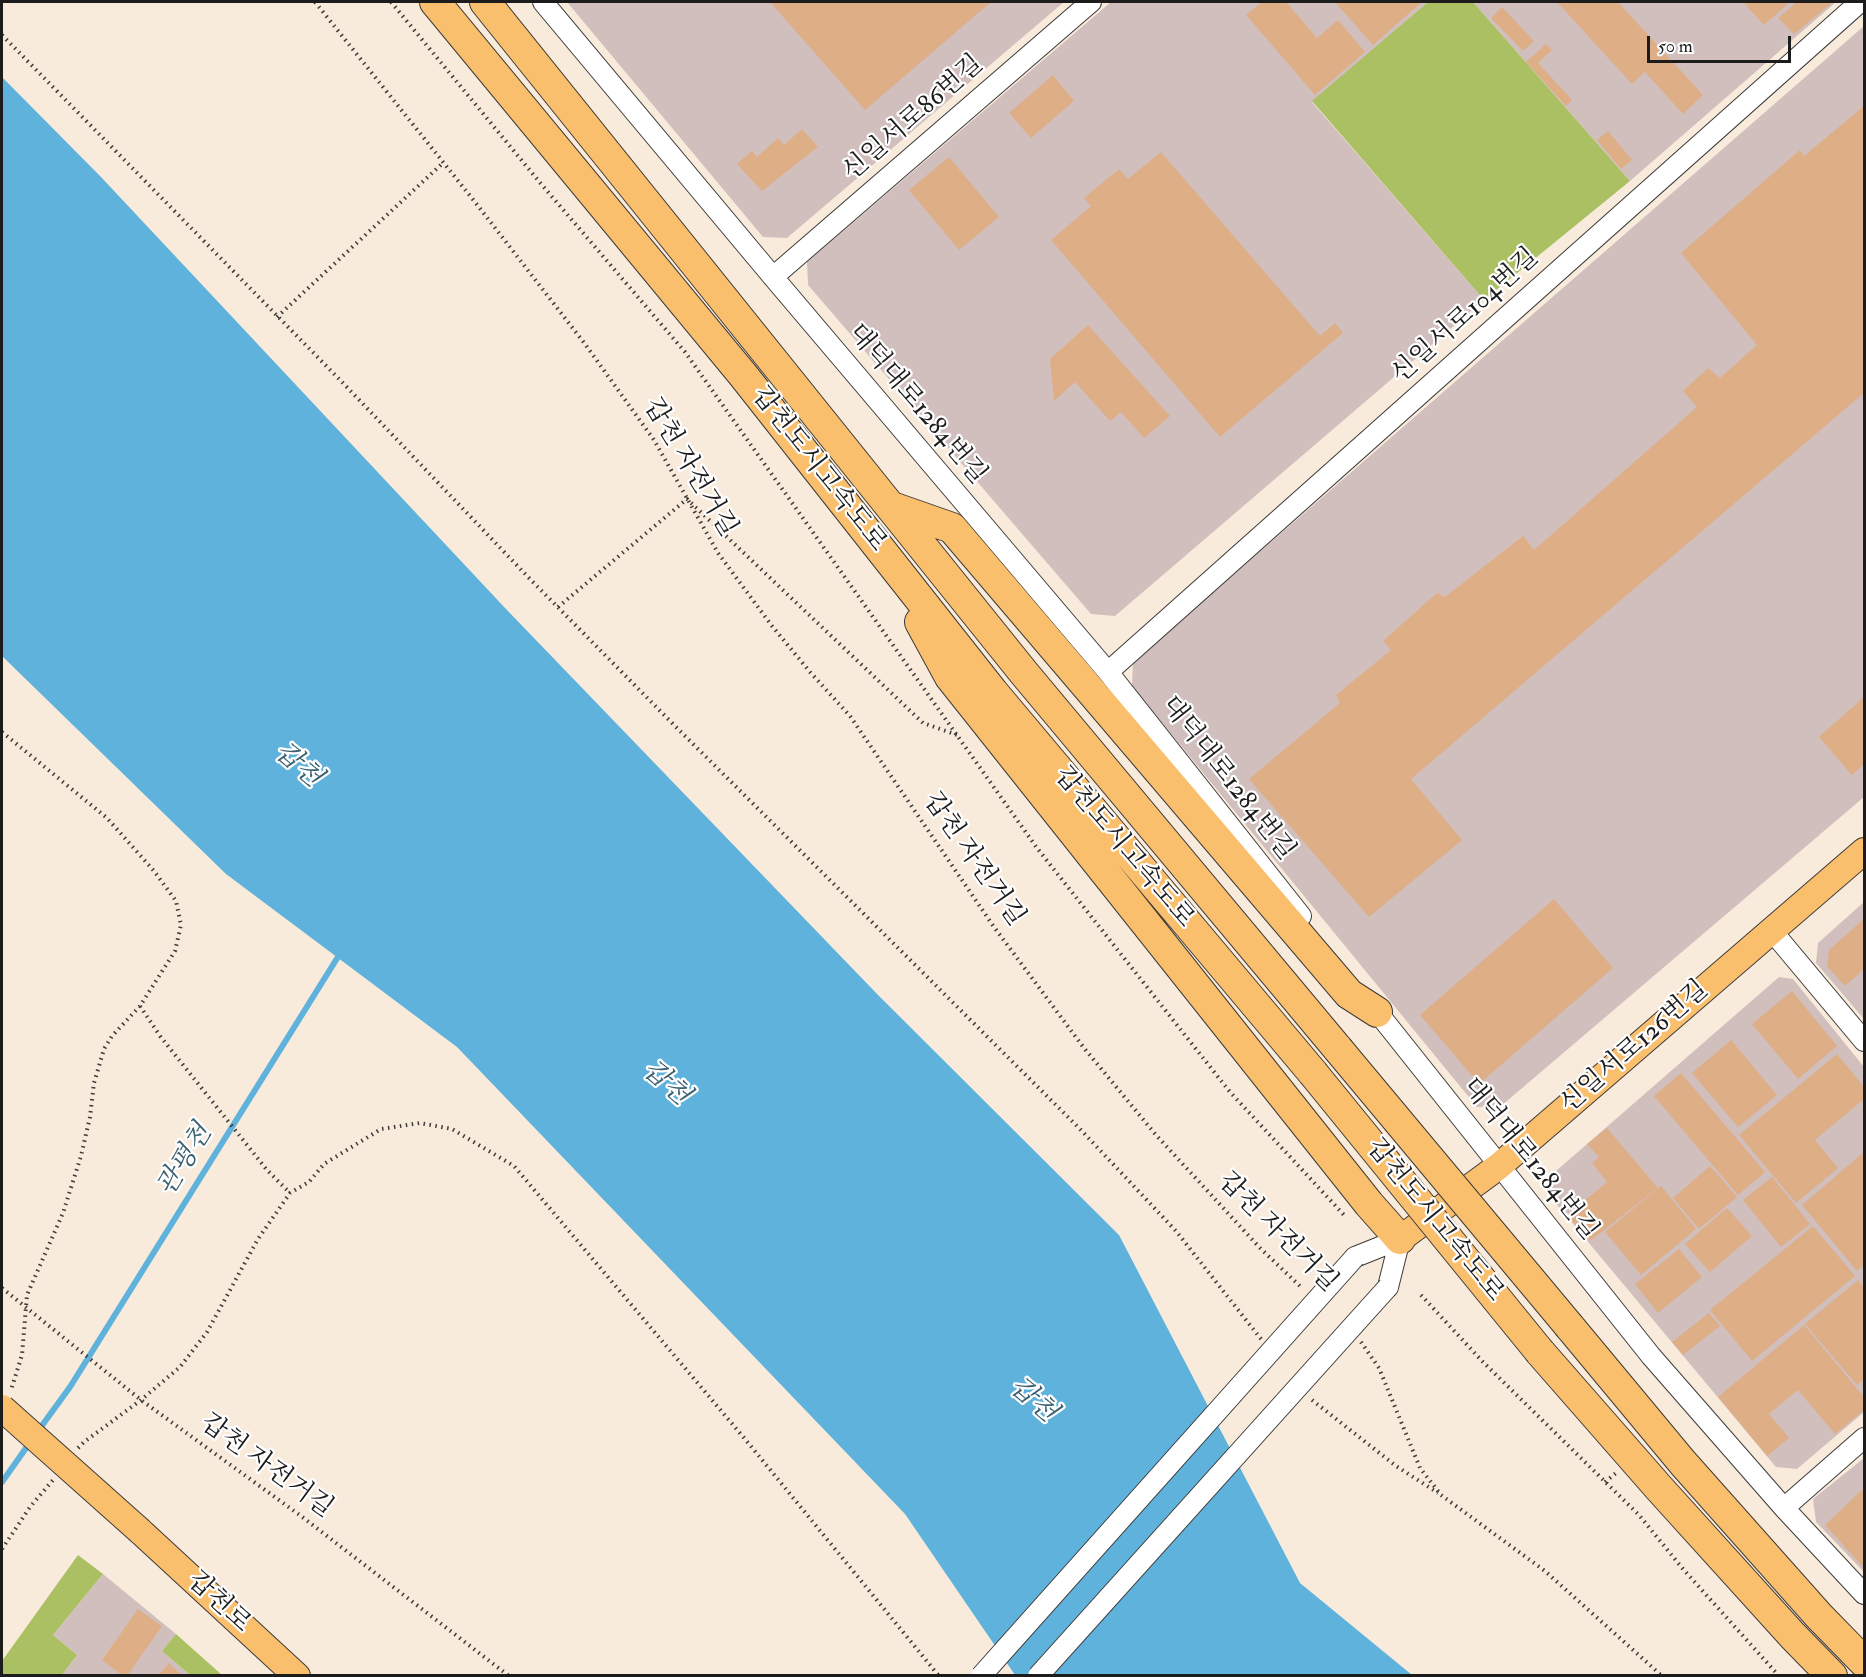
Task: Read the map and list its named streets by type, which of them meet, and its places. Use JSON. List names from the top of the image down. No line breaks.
{"streets":{"highway":["갑천도시고속도로"],"main road":["신일서로126번길","갑천로"],"street":["신일서로86번길","신일서로104번길","대덕대로1284번길"],"path":["갑천 자전거길"]},"crossings":[["신일서로86번길","대덕대로1284번길"],["신일서로104번길","대덕대로1284번길"],["대덕대로1284번길","신일서로126번길"]],"water":["갑천","관평천"],"scale_bar":"50 m"}
